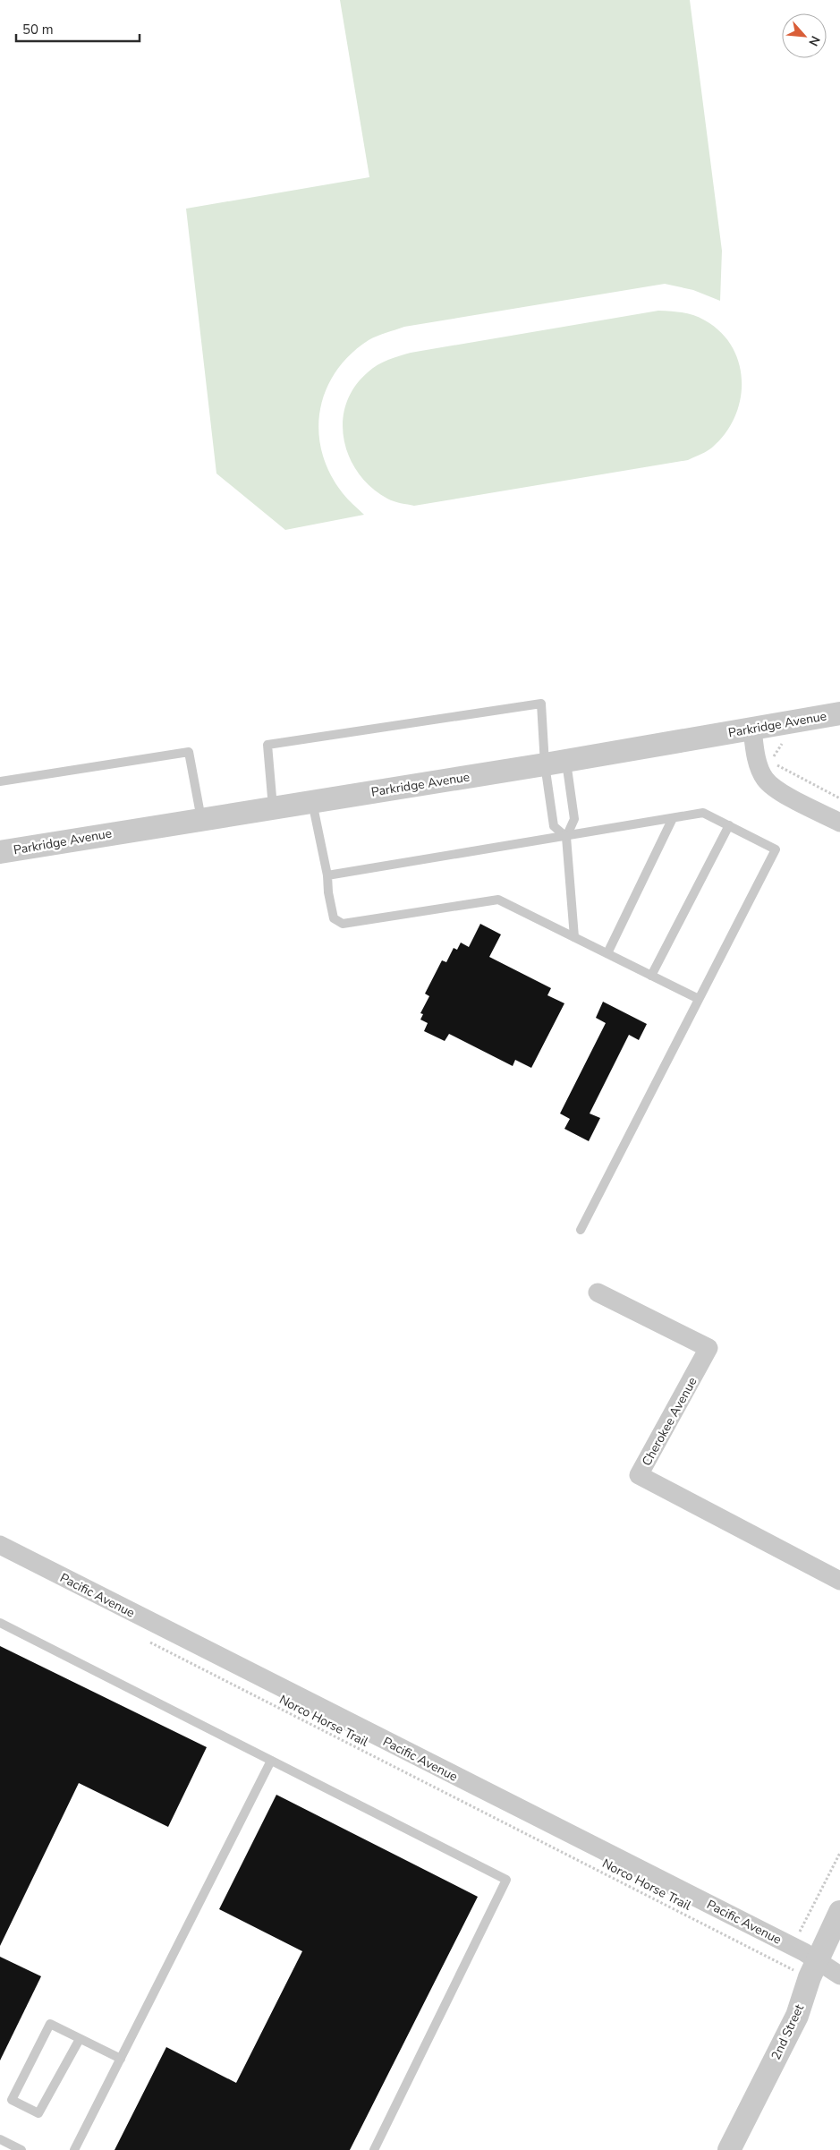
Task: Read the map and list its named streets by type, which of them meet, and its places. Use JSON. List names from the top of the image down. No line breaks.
{"streets":{"street":["Parkridge Avenue","Cherokee Avenue","Pacific Avenue","2nd Street"],"path":["Norco Horse Trail"]},"crossings":[["Pacific Avenue","Norco Horse Trail"],["Pacific Avenue","2nd Street"],["Norco Horse Trail","2nd Street"]],"scale_bar":"50 m","north":"bottom right"}
